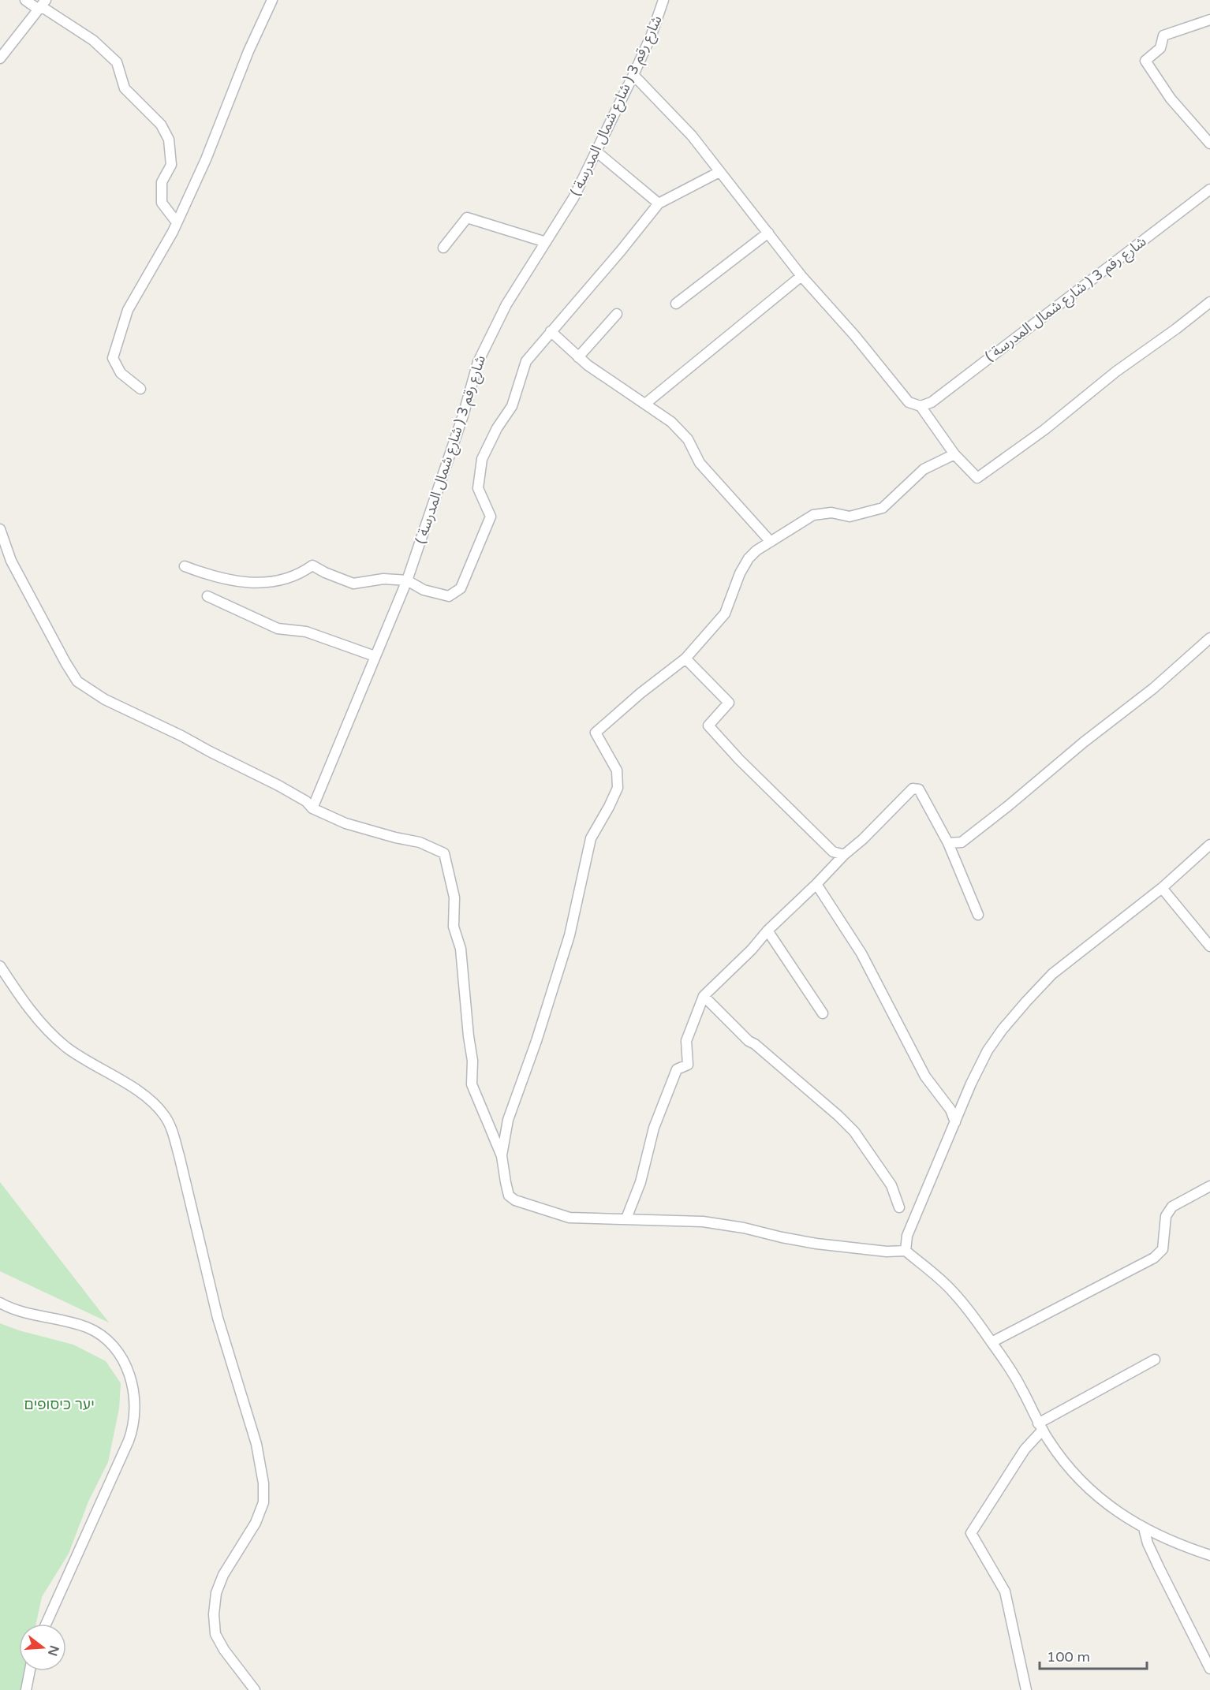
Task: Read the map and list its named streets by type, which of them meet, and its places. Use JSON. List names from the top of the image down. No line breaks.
{"streets":{"street":["شارع رقم 3 ( شارع شمال المدرسة )"]},"parks":["יער כיסופים"],"scale_bar":"100 m","north":"right"}
